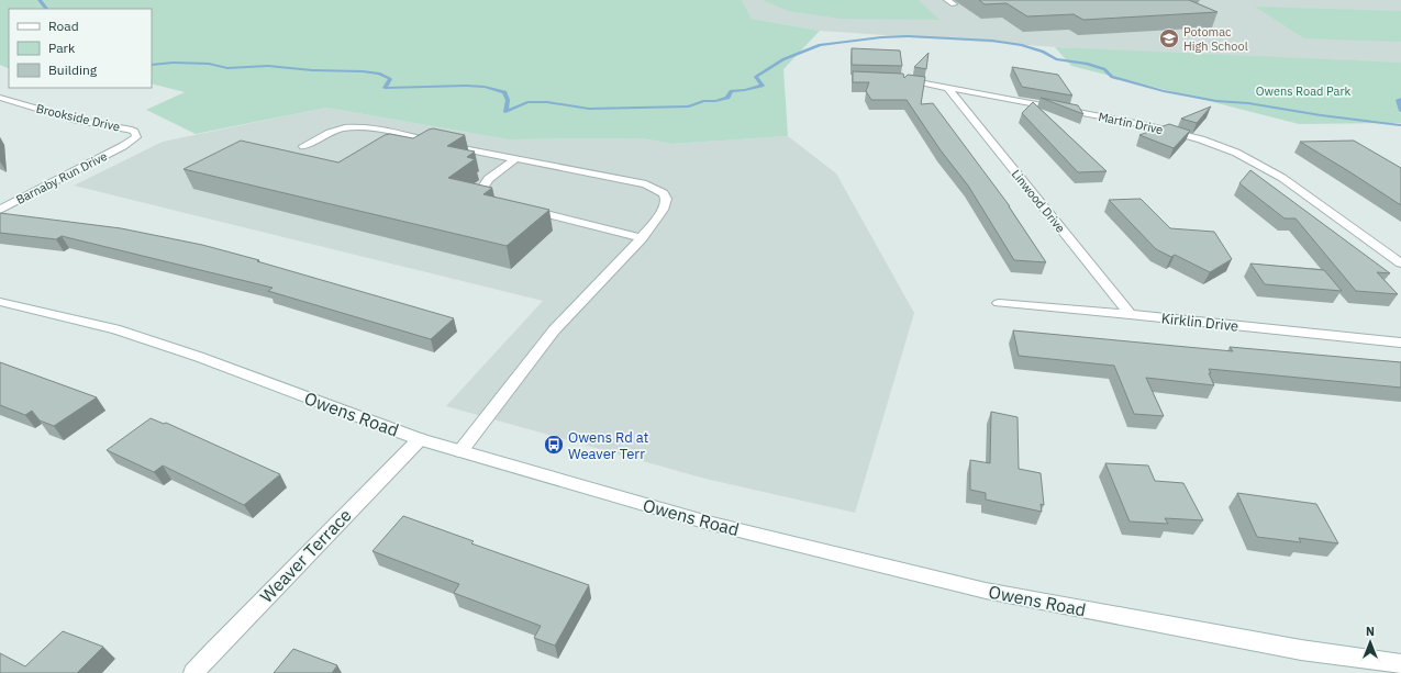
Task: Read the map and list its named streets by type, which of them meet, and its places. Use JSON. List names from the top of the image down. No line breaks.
{"streets":{"street":["Brookside Drive","Martin Drive","Barnaby Run Drive","Linwood Drive","Kirklin Drive","Owens Road","Weaver Terrace"]},"crossings":[["Brookside Drive","Barnaby Run Drive"],["Martin Drive","Linwood Drive"],["Linwood Drive","Kirklin Drive"],["Owens Road","Weaver Terrace"]],"parks":["Owens Road Park"],"places":{"school or university":["Potomac High School"],"bus stop":["Owens Rd at Weaver Terr"]},"legend":["Road","Park","Building"],"north":"top"}
